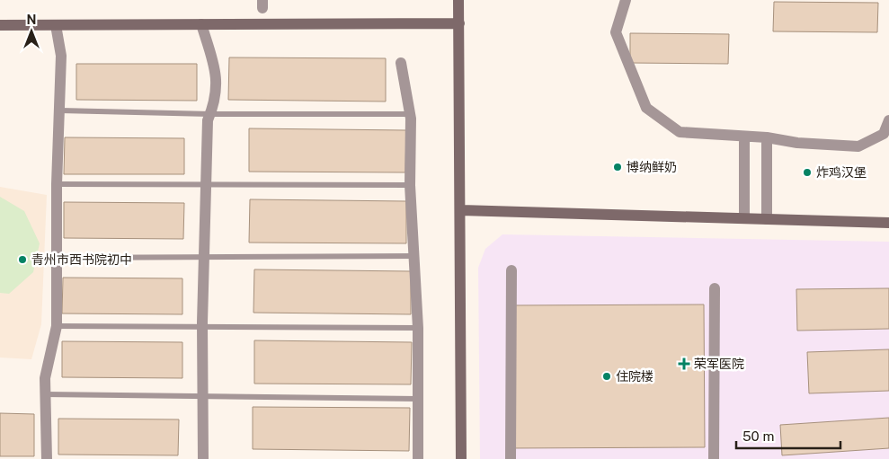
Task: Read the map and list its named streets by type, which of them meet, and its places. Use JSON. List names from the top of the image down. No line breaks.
{"places":{"other":["博纳鲜奶","炸鸡汉堡","青州市西书院初中","住院楼"],"health":["荣军医院"]},"scale_bar":"50 m","north":"top"}
